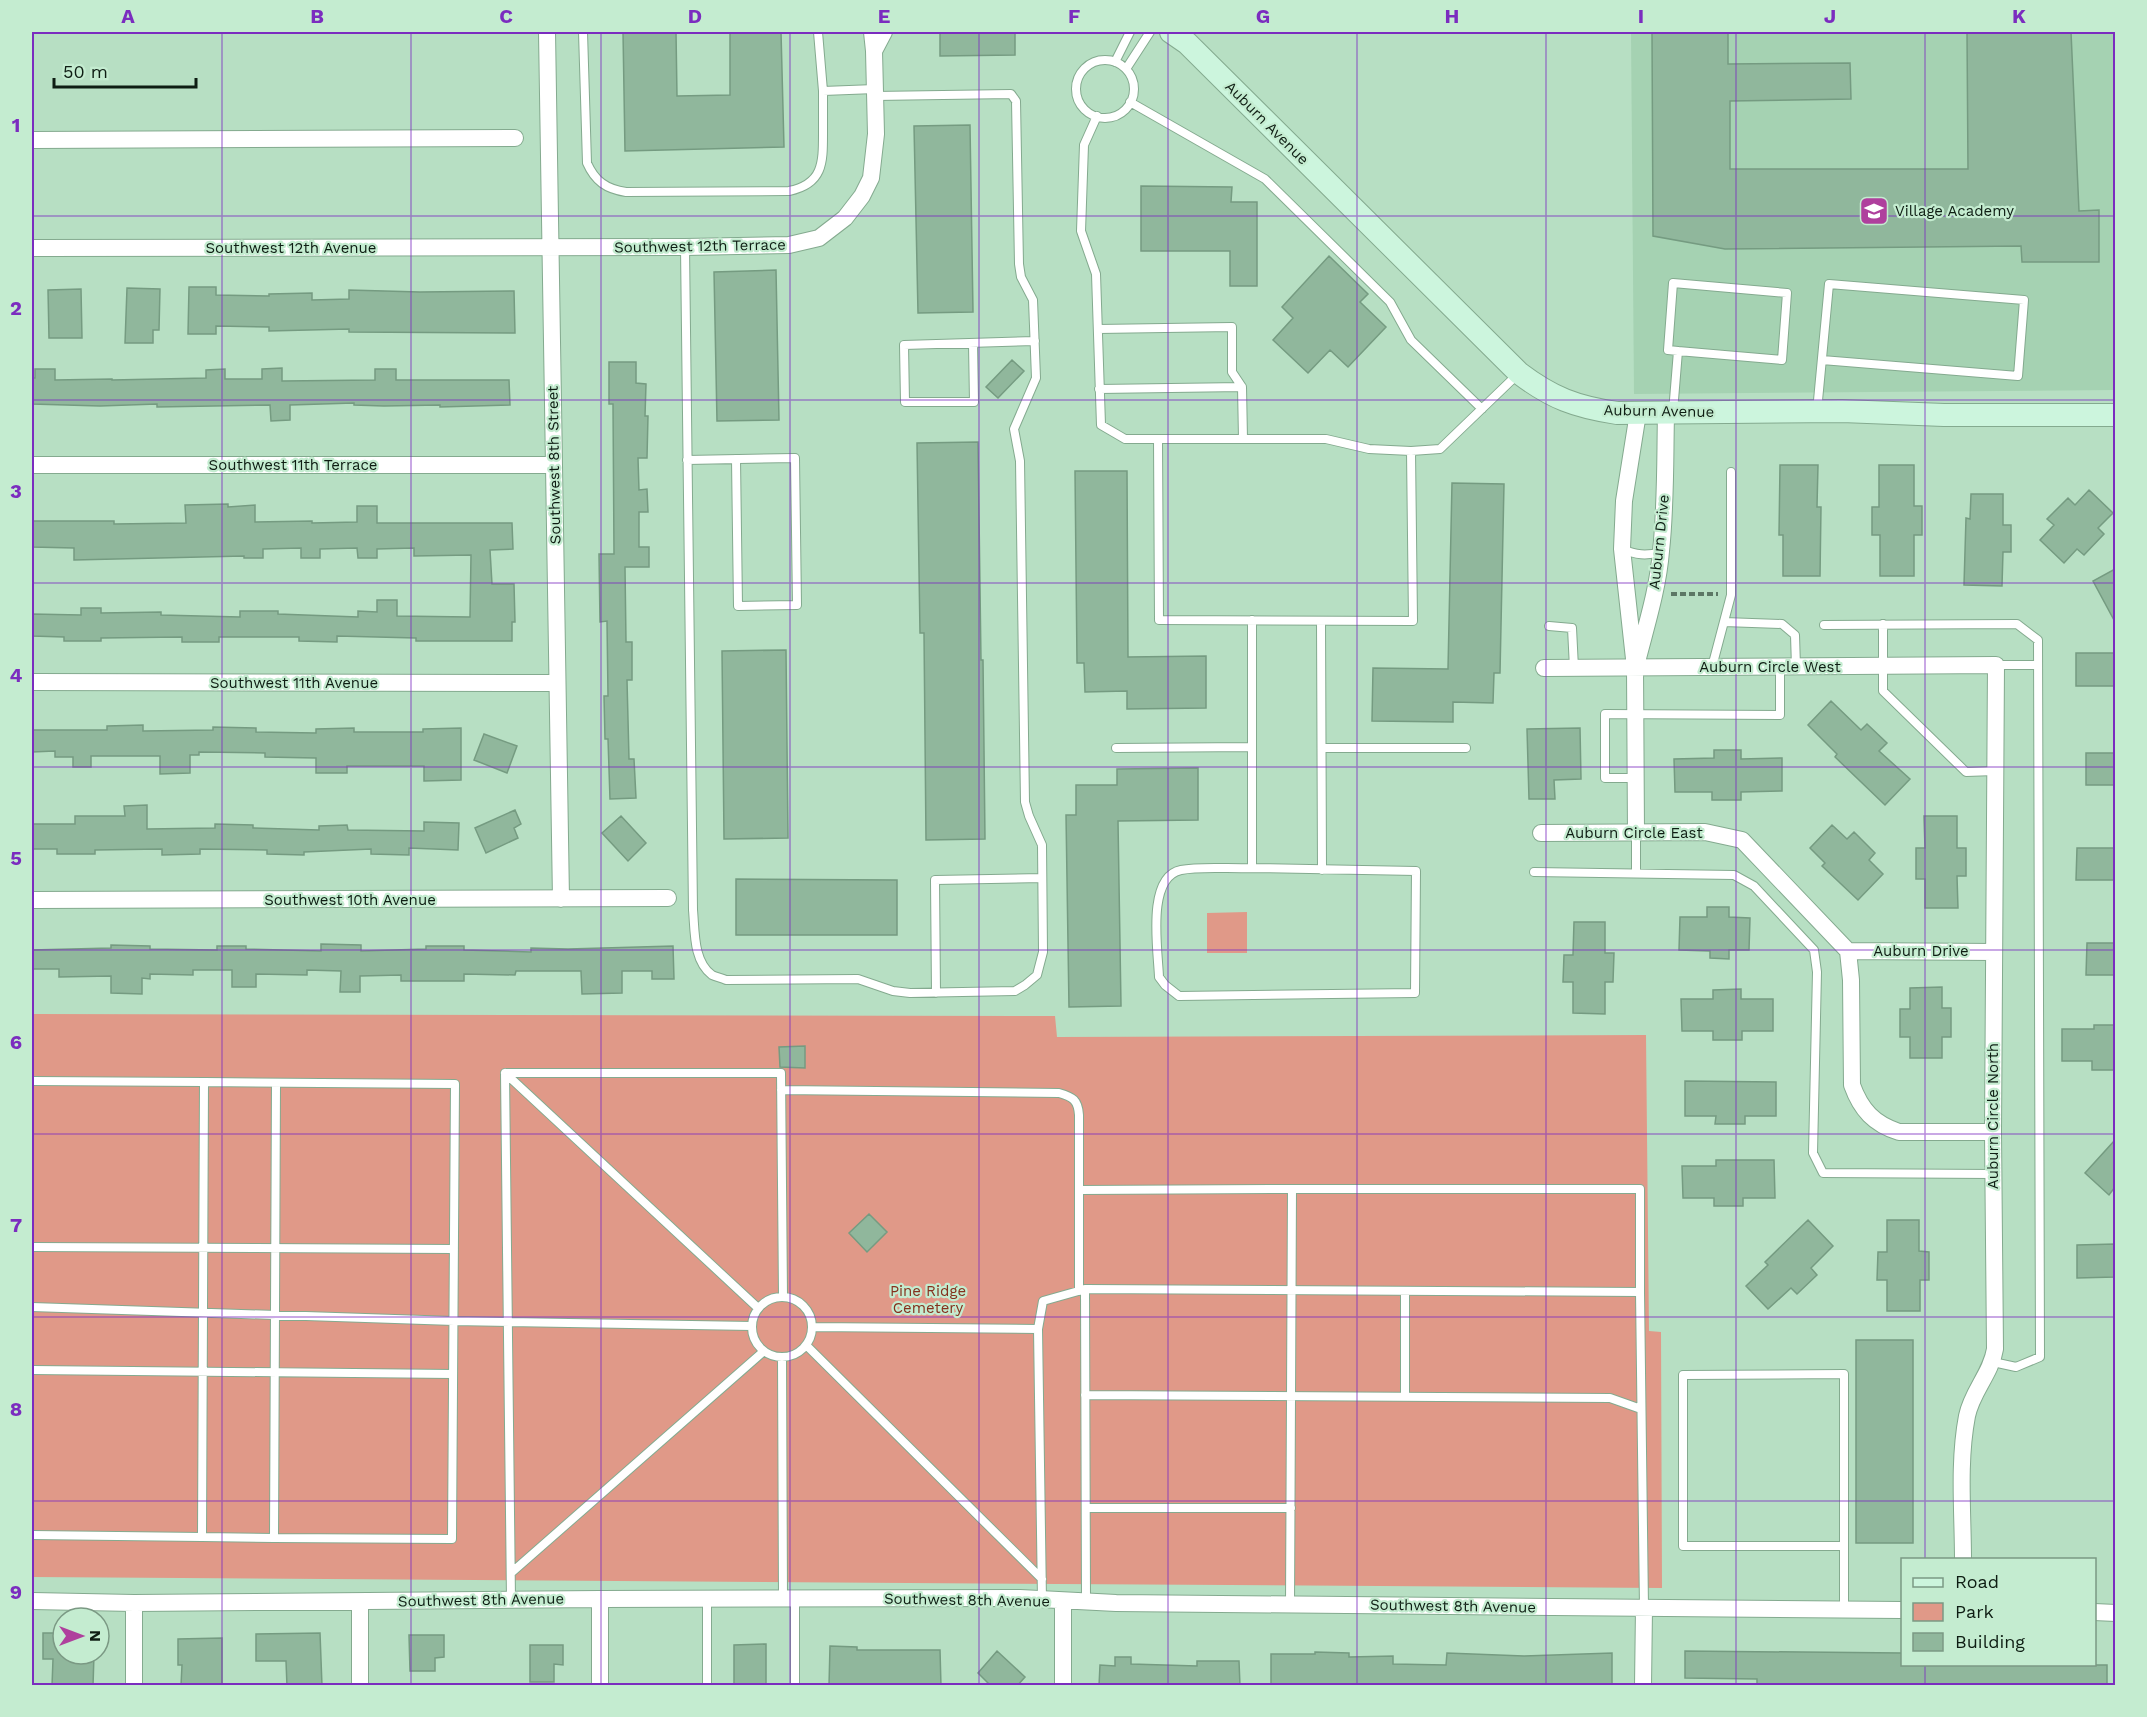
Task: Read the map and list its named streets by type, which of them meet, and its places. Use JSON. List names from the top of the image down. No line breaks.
{"streets":{"street":["Auburn Avenue","Southwest 12th Terrace","Southwest 12th Avenue","Southwest 11th Terrace","Southwest 8th Street","Auburn Drive","Auburn Circle West","Southwest 11th Avenue","Auburn Circle East","Southwest 10th Avenue","Auburn Circle North","Southwest 8th Avenue"]},"crossings":[["Auburn Avenue","Auburn Drive"],["Southwest 12th Terrace","Southwest 12th Avenue"],["Southwest 12th Terrace","Southwest 8th Street"],["Southwest 12th Avenue","Southwest 8th Street"],["Southwest 11th Terrace","Southwest 8th Street"],["Southwest 8th Street","Southwest 11th Avenue"],["Southwest 8th Street","Southwest 10th Avenue"],["Auburn Drive","Auburn Circle West"],["Auburn Drive","Auburn Circle East"],["Auburn Drive","Auburn Circle North"],["Auburn Circle West","Auburn Circle North"]],"parks":["Pine Ridge Cemetery"],"places":{"school or university":["Village Academy"]},"legend":["Road","Park","Building"],"scale_bar":"50 m","north":"right","grid":{"columns":["A","B","C","D","E","F","G","H","I","J","K"],"rows":["1","2","3","4","5","6","7","8","9"]}}
